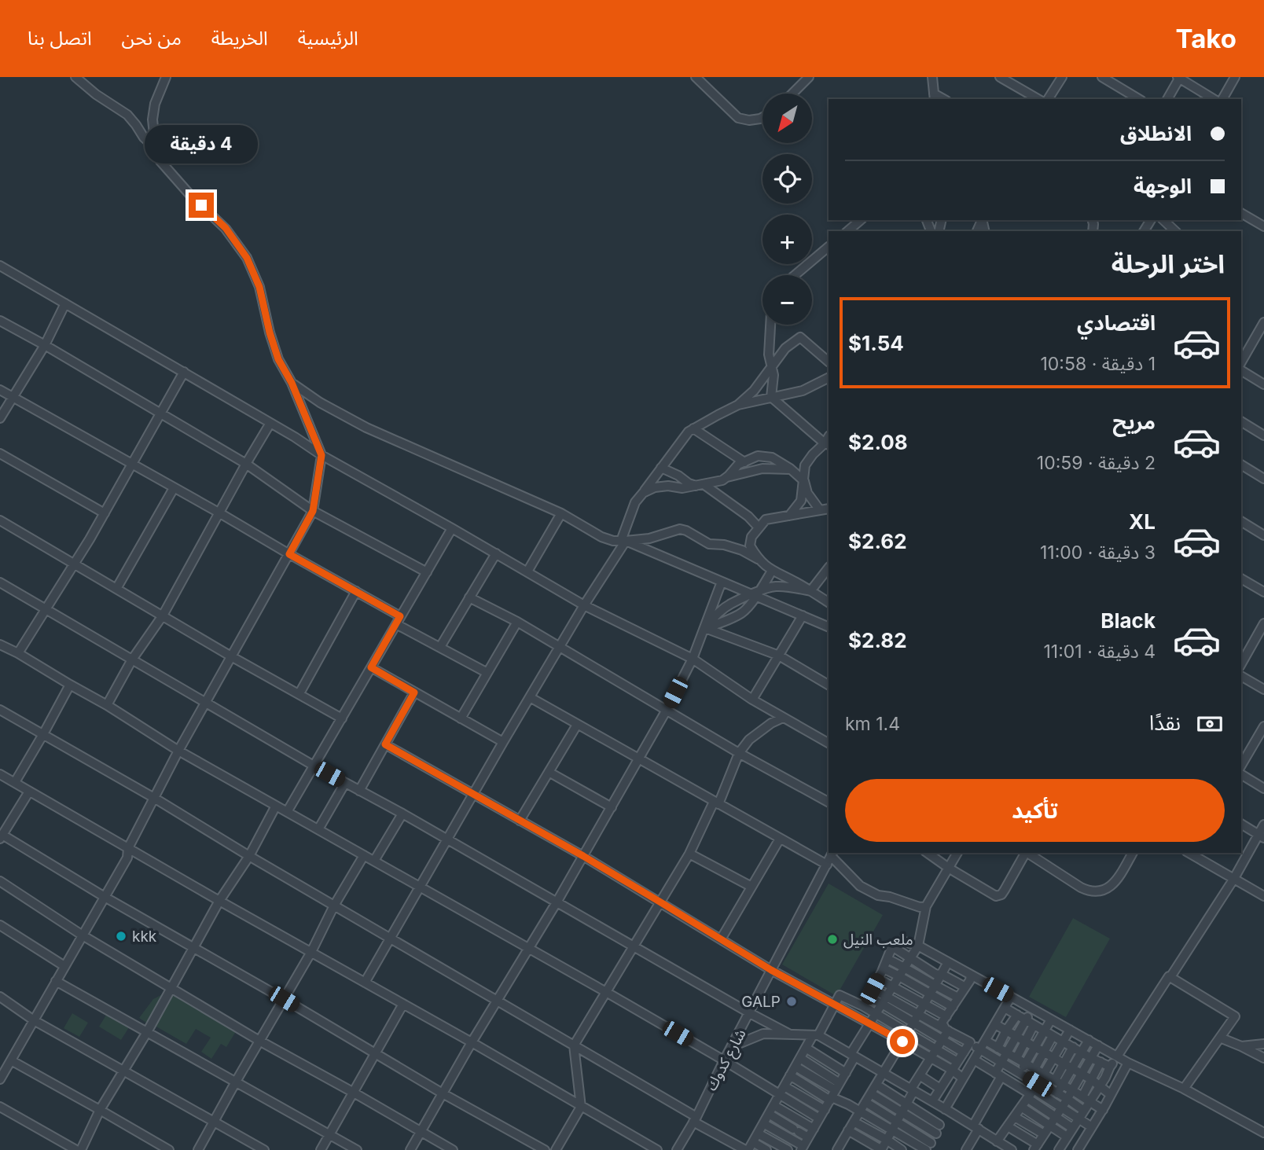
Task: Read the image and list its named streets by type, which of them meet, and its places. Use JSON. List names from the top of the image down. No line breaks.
{"streets":{"street":["شارع كدوك"]},"places":["kkk","ملعب النيل","GALP"],"north":"bottom left","page":{"header":"Tako","nav":["الرئيسية","الخريطة","من نحن","اتصل بنا"],"map_buttons":["+","−"],"banner":["الانطلاق","الوجهة"],"bubble":"4 دقيقة","heading":"اختر الرحلة","list":[{"name":"اقتصادي","note":"1 دقيقة · 10:58","value":"$1.54"},{"name":"مريح","note":"2 دقيقة · 10:59","value":"$2.08"},{"name":"XL","note":"3 دقيقة · 11:00","value":"$2.62"},{"name":"Black","note":"4 دقيقة · 11:01","value":"$2.82"}],"pay":["نقدًا","1.4 km"],"buttons":"تأكيد"}}
